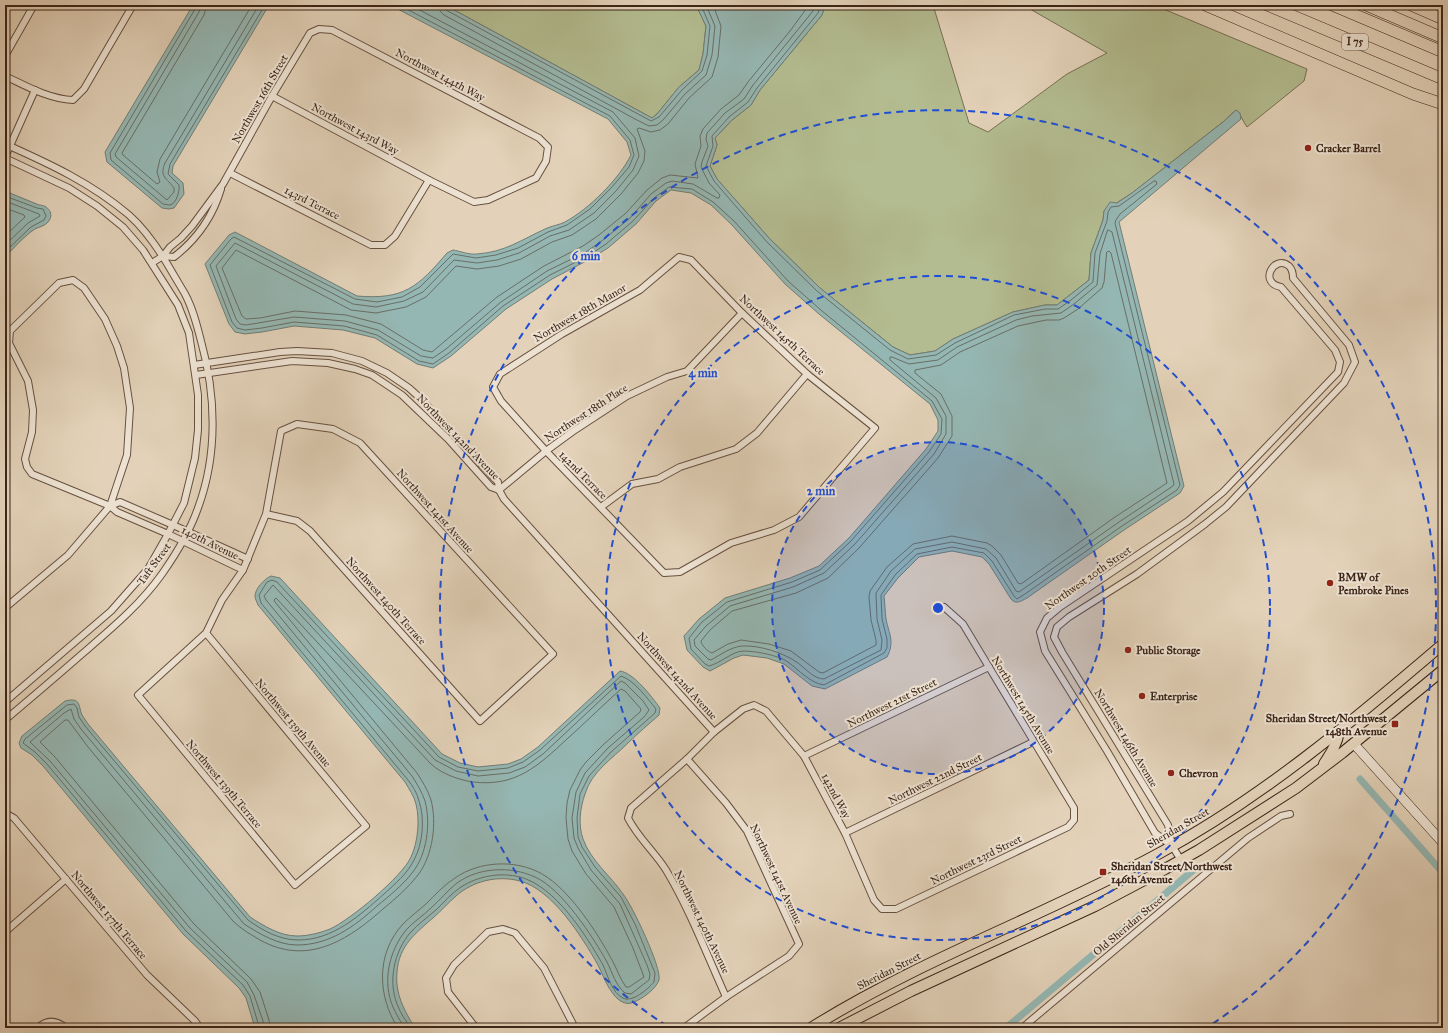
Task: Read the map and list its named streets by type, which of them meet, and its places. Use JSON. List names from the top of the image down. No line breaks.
{"streets":{"highway":["I 75"],"main road":["Sheridan Street"],"street":["Northwest 144th Way","Northwest 16th Street","Northwest 143rd Way","143rd Terrace","Northwest 18th Manor","Northwest 145th Terrace","Northwest 18th Place","Northwest 142nd Avenue","142nd Terrace","Northwest 141st Avenue","140th Avenue","Taft Street","Northwest 20th Street","Northwest 140th Terrace","Northwest 21st Street","Northwest 145th Avenue","Northwest 139th Avenue","Northwest 146th Avenue","Northwest 22nd Street","Northwest 139th Terrace","142nd Way","Northwest 23rd Street","Northwest 137th Terrace","Northwest 140th Avenue","Old Sheridan Street"]},"crossings":[["Northwest 144th Way","Northwest 16th Street"],["Northwest 144th Way","Northwest 143rd Way"],["Northwest 16th Street","Northwest 143rd Way"],["Northwest 16th Street","143rd Terrace"],["Northwest 143rd Way","143rd Terrace"],["Northwest 18th Manor","Northwest 145th Terrace"],["Northwest 18th Manor","142nd Terrace"],["Northwest 145th Terrace","Northwest 18th Place"],["Northwest 145th Terrace","142nd Terrace"],["Northwest 18th Place","Northwest 142nd Avenue"],["Northwest 18th Place","142nd Terrace"],["Northwest 142nd Avenue","Taft Street"],["Northwest 142nd Avenue","142nd Way"],["Northwest 141st Avenue","Northwest 140th Terrace"],["Northwest 141st Avenue","Northwest 140th Avenue"],["140th Avenue","Taft Street"],["Northwest 20th Street","Northwest 146th Avenue"],["Northwest 20th Street","Sheridan Street"],["Northwest 21st Street","Northwest 145th Avenue"],["Northwest 21st Street","142nd Way"],["Northwest 145th Avenue","Northwest 22nd Street"],["Northwest 145th Avenue","Northwest 23rd Street"],["Northwest 139th Avenue","Northwest 139th Terrace"],["Northwest 146th Avenue","Sheridan Street"],["Northwest 22nd Street","142nd Way"],["142nd Way","Northwest 23rd Street"]],"places":{"other":["Cracker Barrel","BMW of Pembroke Pines","Public Storage","Enterprise","Chevron"],"transit":["Sheridan Street/Northwest 148th Avenue","Sheridan Street/Northwest 146th Avenue"]},"rings":["6 min","4 min","2 min"]}
